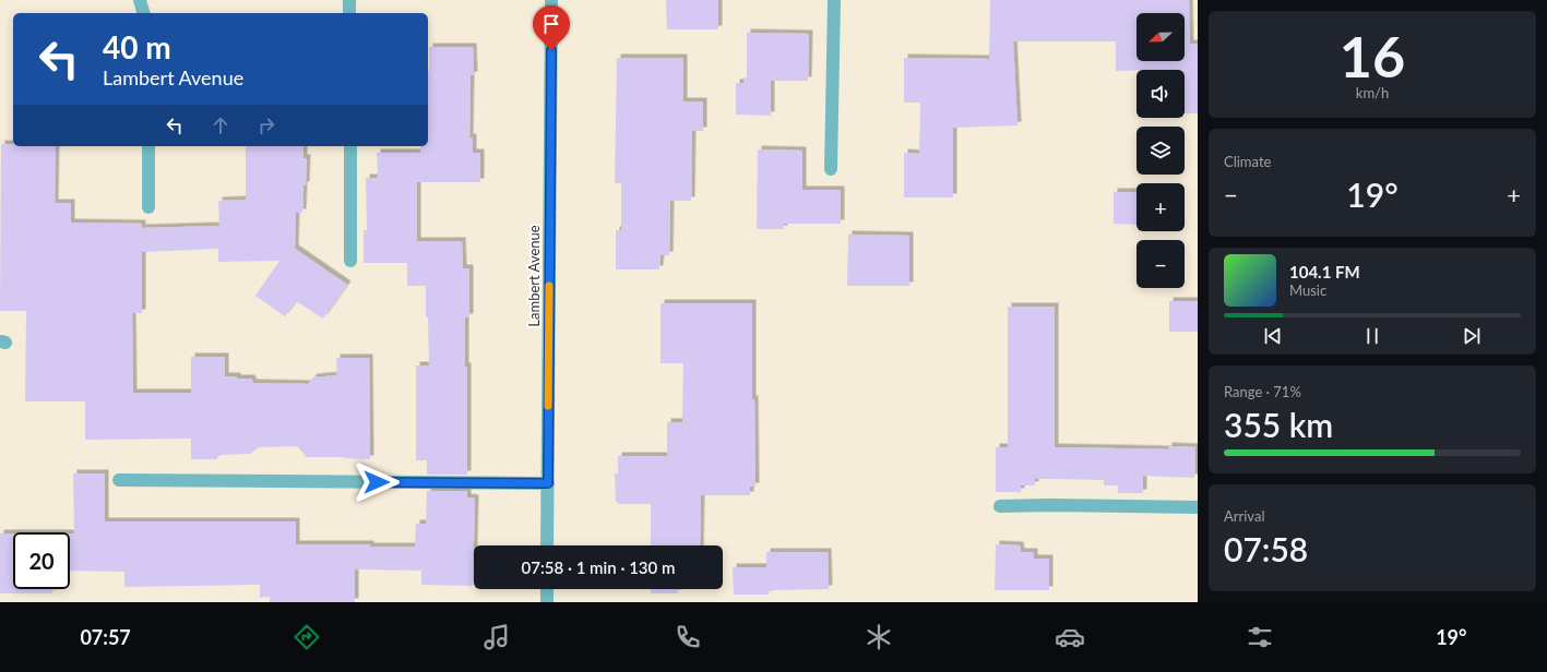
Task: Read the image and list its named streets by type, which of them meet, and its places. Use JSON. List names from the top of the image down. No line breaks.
{"streets":{"street":["Lambert Avenue"]},"north":"left","page":{"tile":[["16","km/h"],"Climate",["Range · 71%","355 km"],["Arrival","07:58"]],"map_buttons":["+","−"],"turn":["40 m","Lambert Avenue"],"heat":["−","19°","+"],"song":["104.1 FM","Music"],"limit":"20","trip":"07:58 · 1 min · 130 m","tabs":["07:57","19°"]}}
